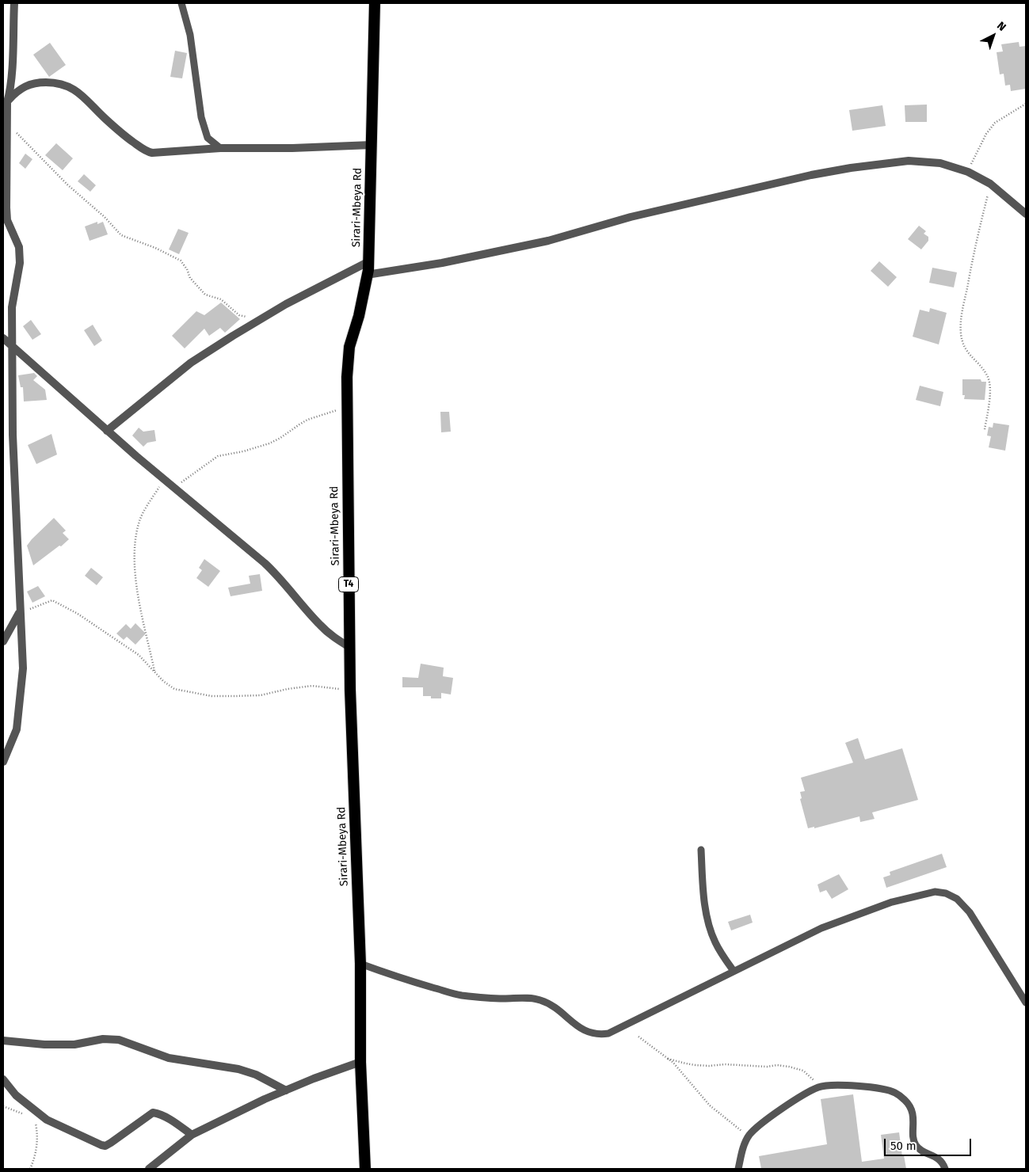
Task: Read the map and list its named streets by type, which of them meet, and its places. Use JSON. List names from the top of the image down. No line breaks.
{"streets":{"highway":["Sirari-Mbeya Rd","T4"]},"scale_bar":"50 m","north":"top right"}
